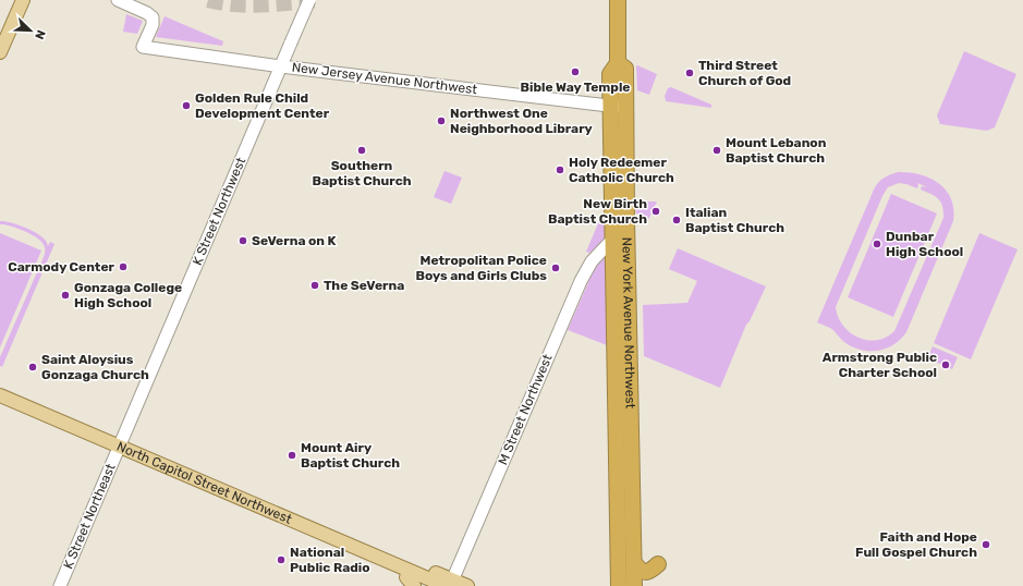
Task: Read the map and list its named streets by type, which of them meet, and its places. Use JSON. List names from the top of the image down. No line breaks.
{"streets":{"highway":["New York Avenue Northwest"],"main road":["New Jersey Avenue Northwest","K Street Northwest","M Street Northwest","North Capitol Street Northwest","K Street Northeast"]},"crossings":[["New Jersey Avenue Northwest","K Street Northwest"],["New Jersey Avenue Northwest","New York Avenue Northwest"],["K Street Northwest","North Capitol Street Northwest"],["K Street Northwest","K Street Northeast"],["New York Avenue Northwest","M Street Northwest"],["North Capitol Street Northwest","K Street Northeast"]],"places":["Bible Way Temple","Third Street Church of God","Golden Rule Child Development Center","Northwest One Neighborhood Library","Southern Baptist Church","Mount Lebanon Baptist Church","Holy Redeemer Catholic Church","New Birth Baptist Church","Italian Baptist Church","SeVerna on K","Dunbar High School","Carmody Center","Metropolitan Police Boys and Girls Clubs","The SeVerna","Gonzaga College High School","Armstrong Public Charter School","Saint Aloysius Gonzaga Church","Mount Airy Baptist Church","Faith and Hope Full Gospel Church","National Public Radio"],"north":"bottom right"}
